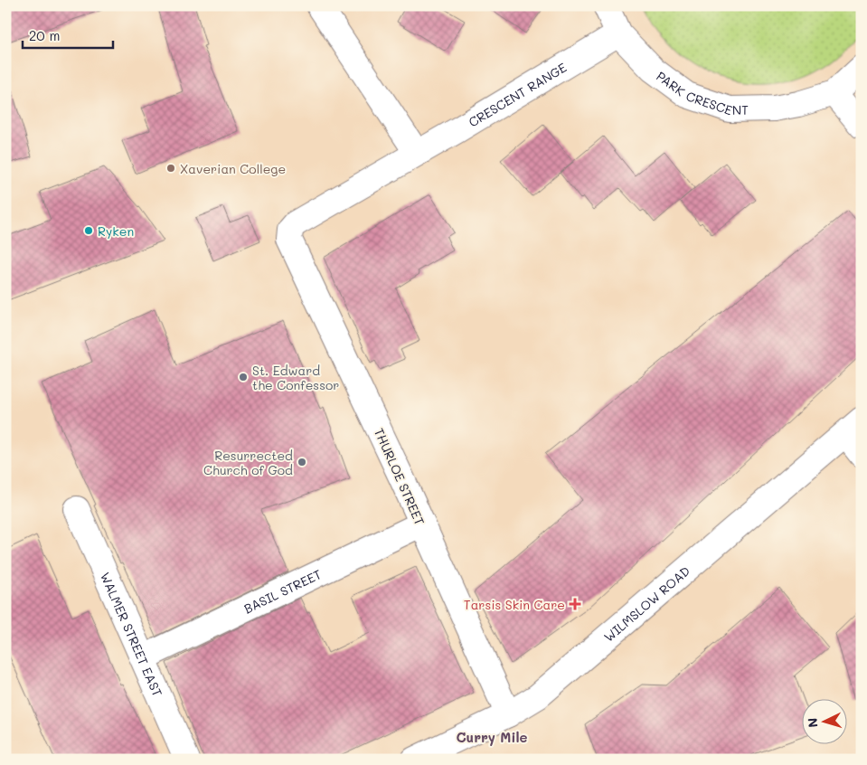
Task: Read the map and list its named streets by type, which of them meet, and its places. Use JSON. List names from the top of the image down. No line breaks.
{"streets":{"street":["PARK CRESCENT","CRESCENT RANGE","THURLOE STREET","BASIL STREET","WILMSLOW ROAD","WALMER STREET EAST"]},"crossings":[["PARK CRESCENT","CRESCENT RANGE"],["CRESCENT RANGE","THURLOE STREET"],["THURLOE STREET","BASIL STREET"],["THURLOE STREET","WILMSLOW ROAD"],["BASIL STREET","WALMER STREET EAST"]],"districts":["Curry Mile"],"places":{"other":["Xaverian College","Ryken","St. Edward the Confessor","Resurrected Church of God"],"health":["Tarsis Skin Care"]},"scale_bar":"20 m","north":"left"}
